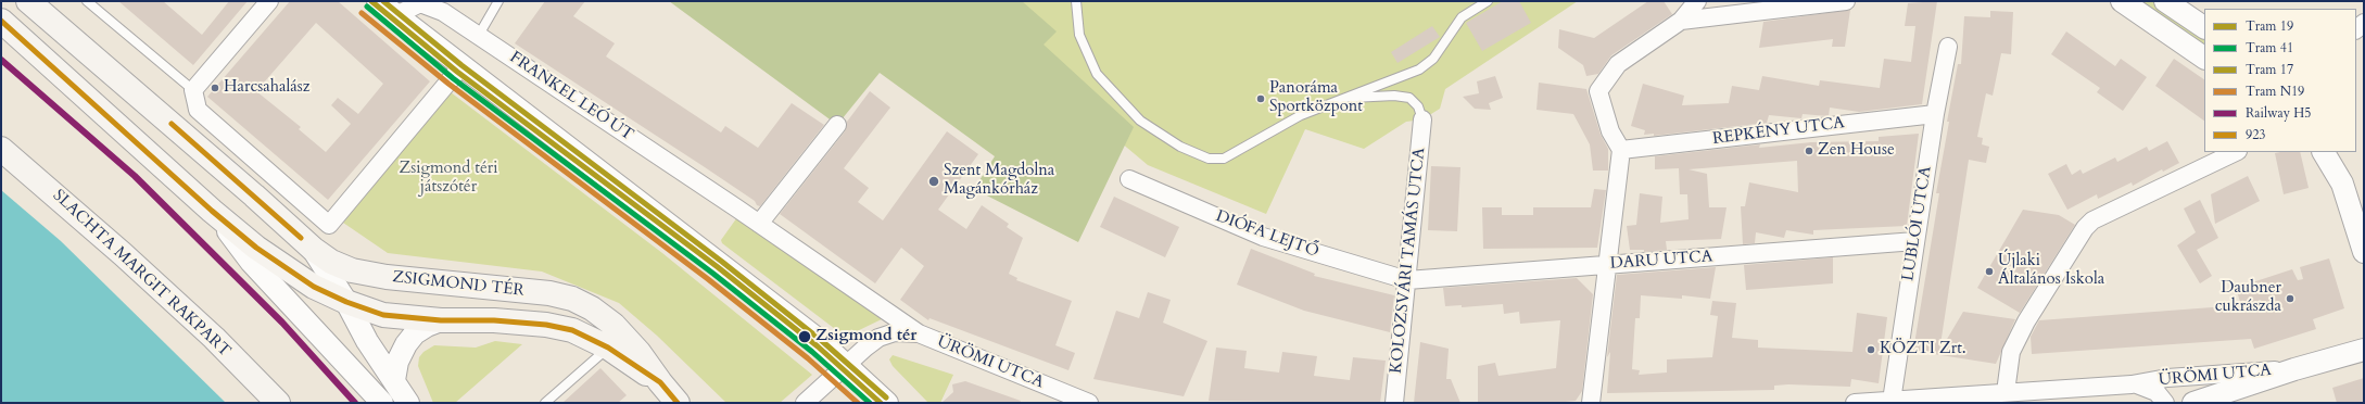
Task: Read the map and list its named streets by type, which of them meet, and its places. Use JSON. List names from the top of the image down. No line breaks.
{"streets":{"main road":["SLACHTA MARGIT RAKPART","ZSIGMOND TÉR"],"street":["FRANKEL LEÓ ÚT","REPKÉNY UTCA","LUBLÓI UTCA","DIÓFA LEJTŐ","KOLOZSVÁRI TAMÁS UTCA","DARU UTCA","ÜRÖMI UTCA"]},"crossings":[["REPKÉNY UTCA","LUBLÓI UTCA"],["LUBLÓI UTCA","DARU UTCA"],["LUBLÓI UTCA","ÜRÖMI UTCA"],["DIÓFA LEJTŐ","KOLOZSVÁRI TAMÁS UTCA"],["DIÓFA LEJTŐ","DARU UTCA"],["KOLOZSVÁRI TAMÁS UTCA","DARU UTCA"]],"parks":["Zsigmond téri játszótér"],"places":["Harcsahalász","Panoráma Sportközpont","Zen House","Szent Magdolna Magánkórház","Újlaki Általános Iskola","Daubner cukrászda","Zsigmond tér","KÖZTI Zrt."],"lines":["tram line 19","tram line 17","tram line 41","tram line N19","transit line 923","rail line H5"],"legend":["Tram 19","Tram 41","Tram 17","Tram N19","Railway H5","923"]}
